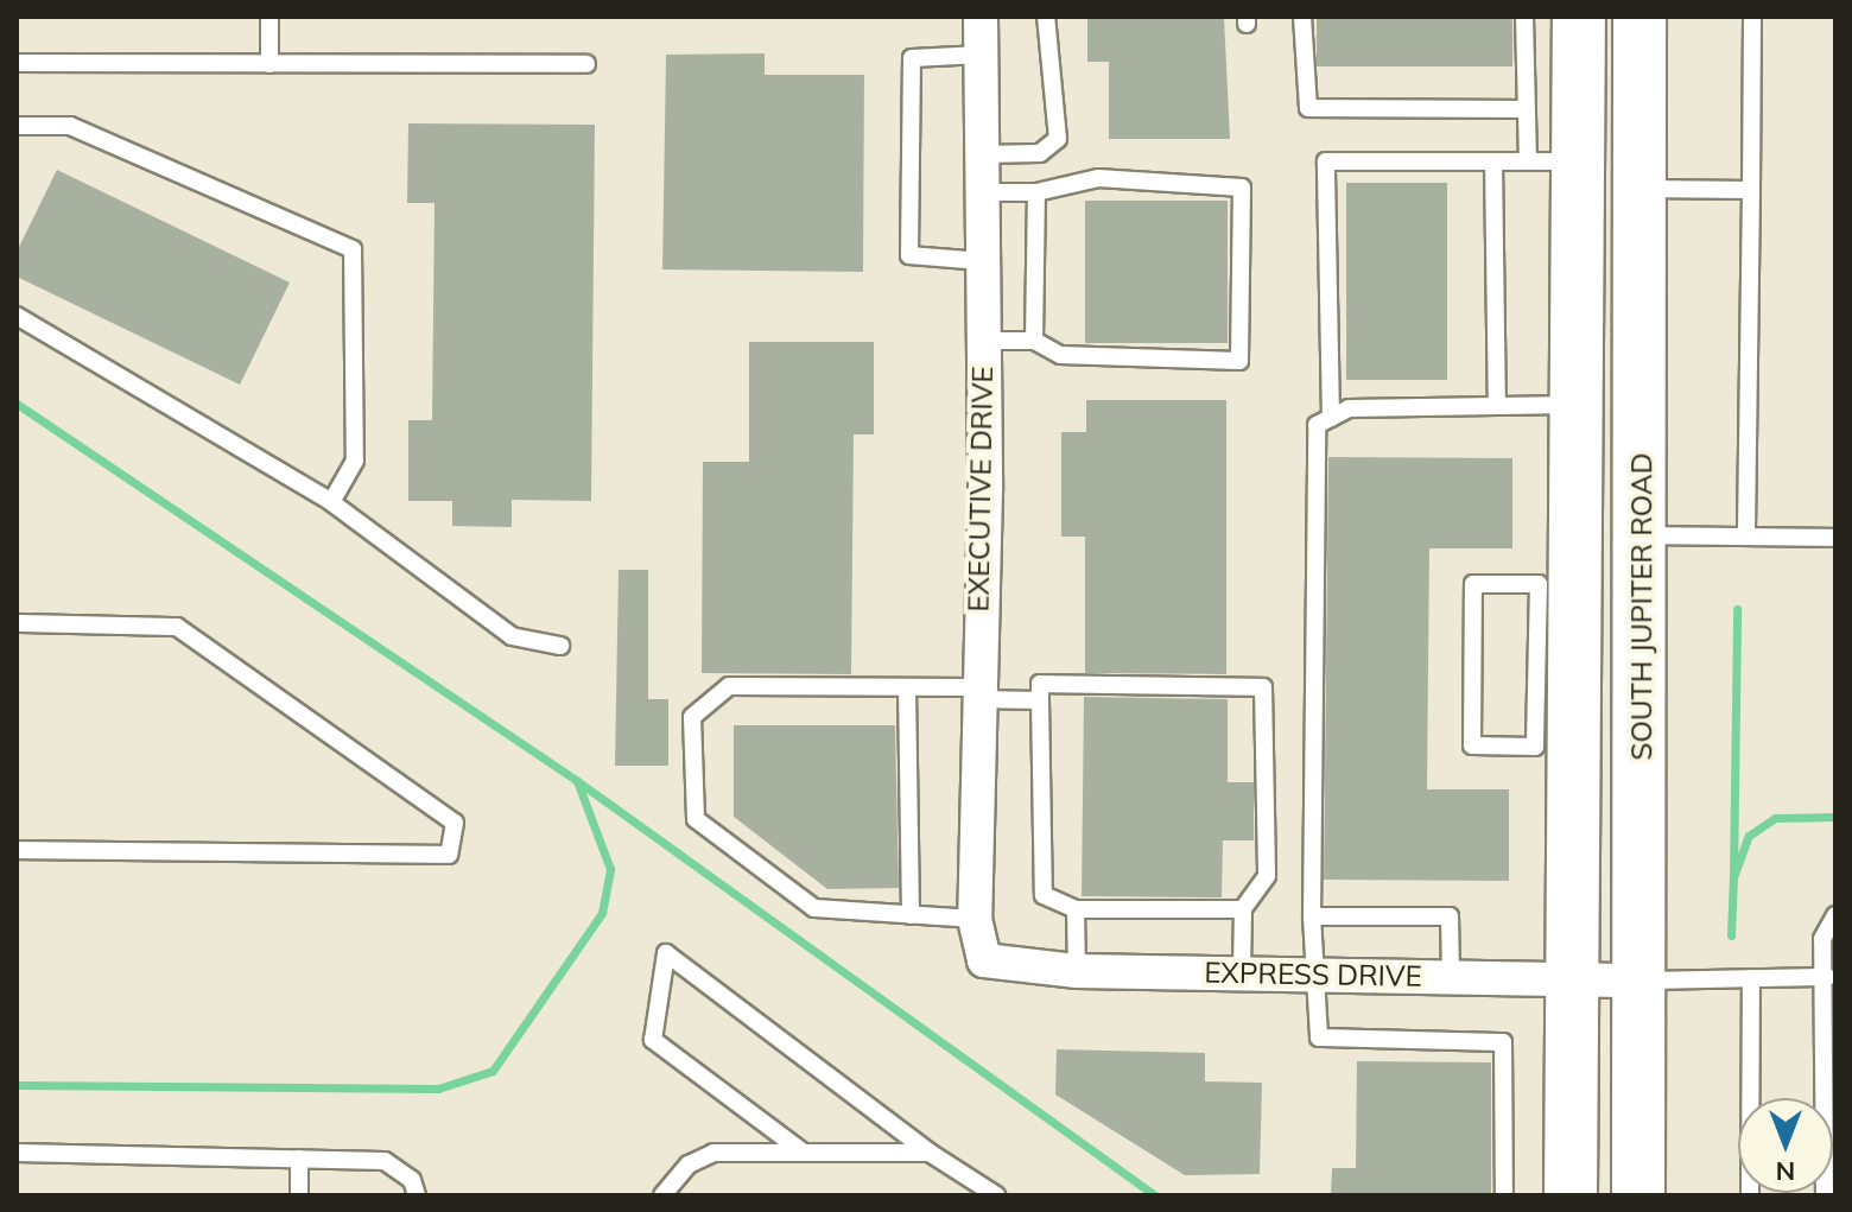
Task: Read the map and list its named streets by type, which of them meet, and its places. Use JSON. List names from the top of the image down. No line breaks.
{"streets":{"main road":["SOUTH JUPITER ROAD"],"street":["EXECUTIVE DRIVE","EXPRESS DRIVE"]},"crossings":[["EXECUTIVE DRIVE","EXPRESS DRIVE"],["SOUTH JUPITER ROAD","EXPRESS DRIVE"]],"north":"bottom"}
